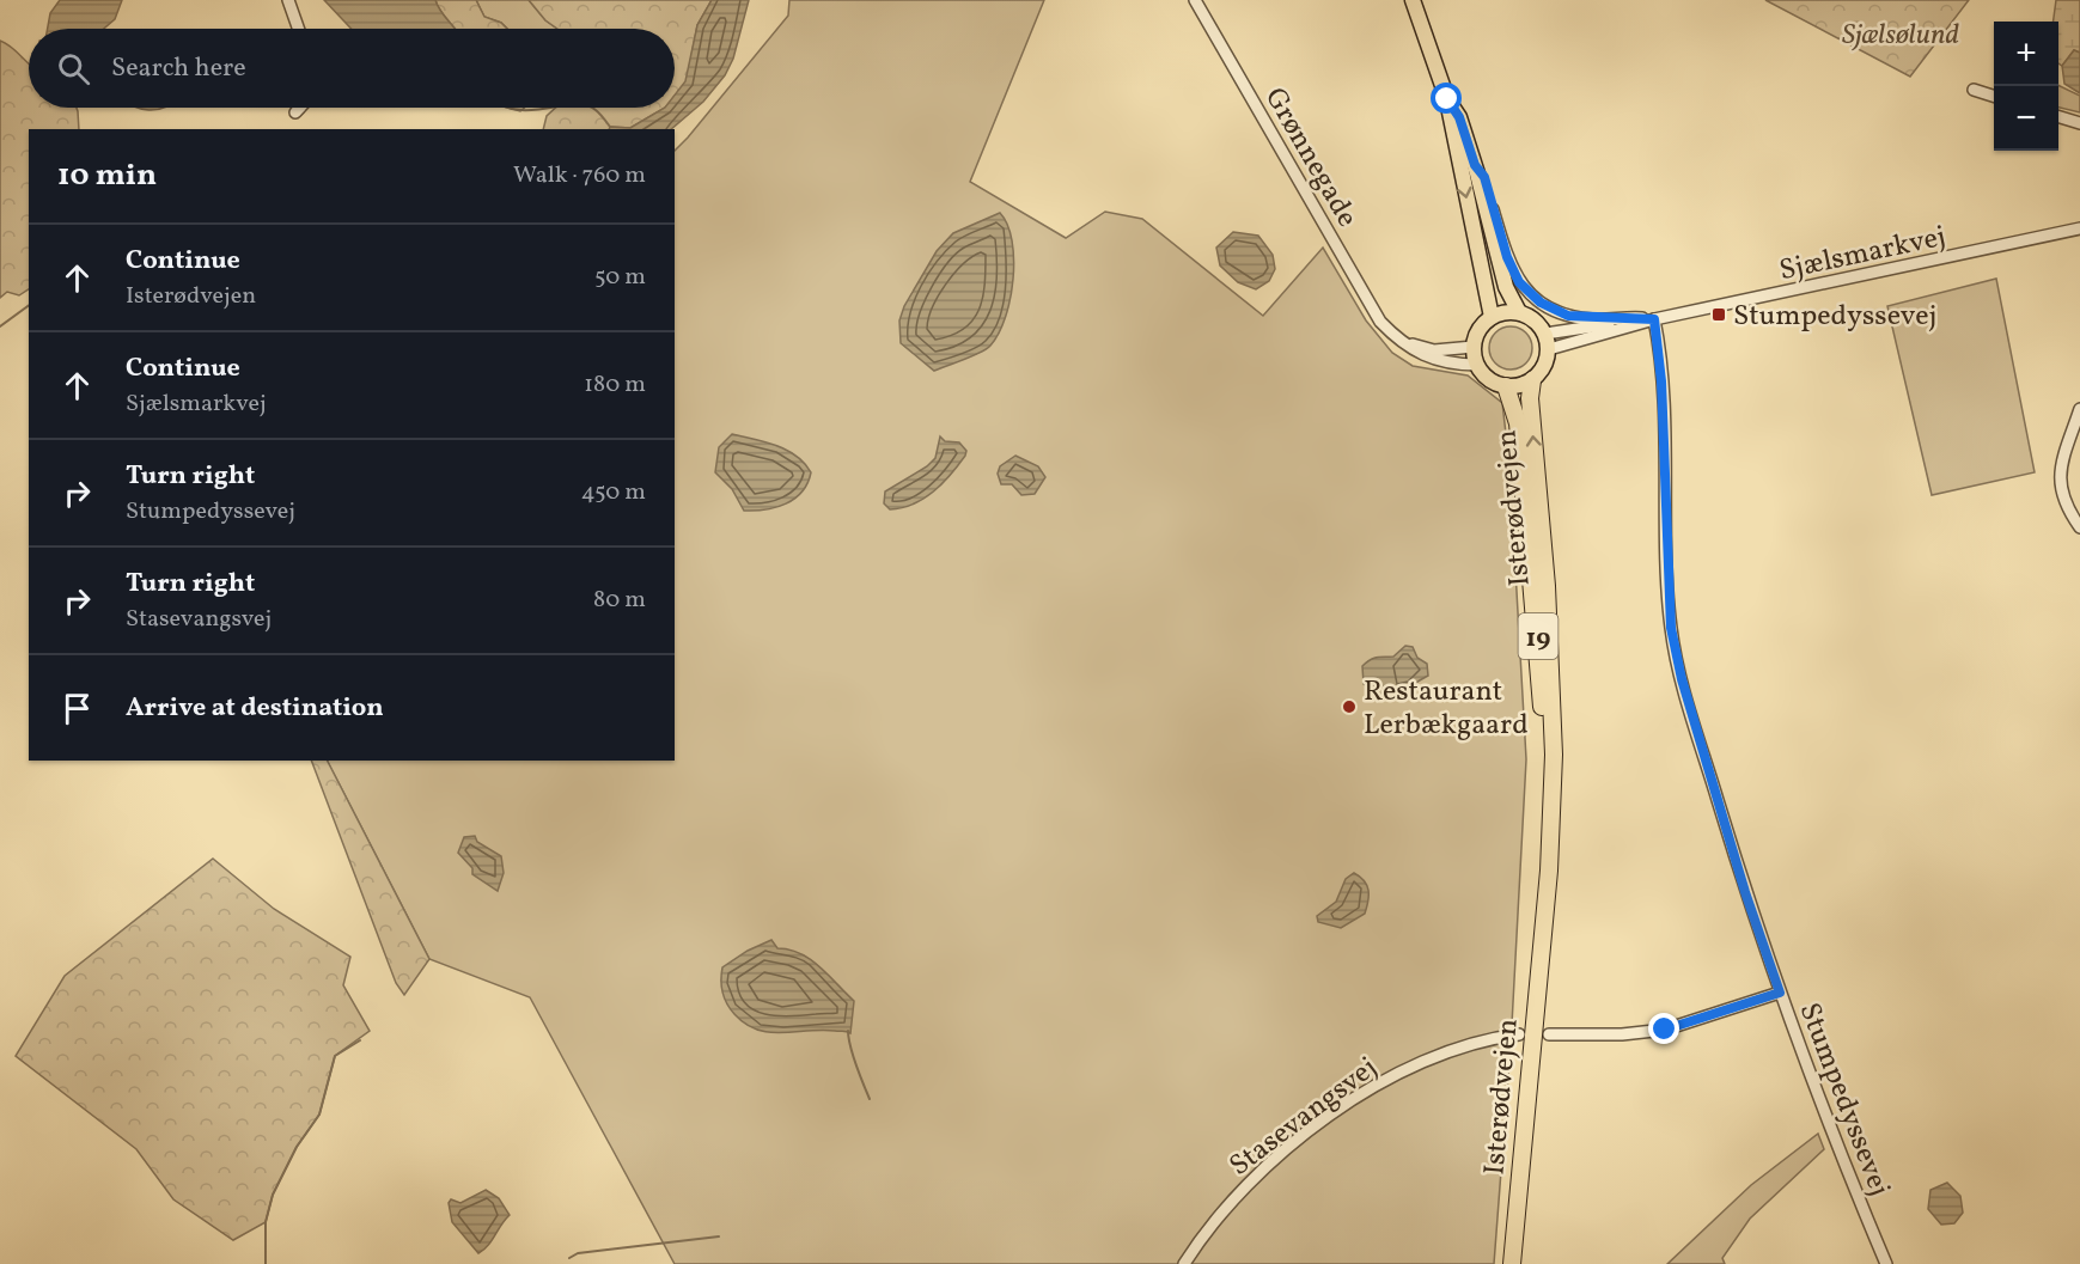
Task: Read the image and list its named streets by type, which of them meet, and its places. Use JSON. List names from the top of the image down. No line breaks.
{"streets":{"highway":["Isterødvejen","19"],"street":["Grønnegade","Sjælsmarkvej","Stumpedyssevej","Stasevangsvej"]},"crossings":[["Grønnegade","Sjælsmarkvej"],["Grønnegade","Isterødvejen"],["Grønnegade","19"],["Sjælsmarkvej","Isterødvejen"],["Sjælsmarkvej","19"],["Sjælsmarkvej","Stumpedyssevej"],["Isterødvejen","19"]],"parks":["Sjælsølund"],"places":{"transit":["Stumpedyssevej"],"other":["Restaurant Lerbækgaard"]},"page":{"map_buttons":["+","−"],"search":"Search here","heading":["10 min","Walk · 760 m"],"list":[["Continue","Isterødvejen","50 m"],["Continue","Sjælsmarkvej","180 m"],["Turn right","Stumpedyssevej","450 m"],["Turn right","Stasevangsvej","80 m"],"Arrive at destination"]}}
